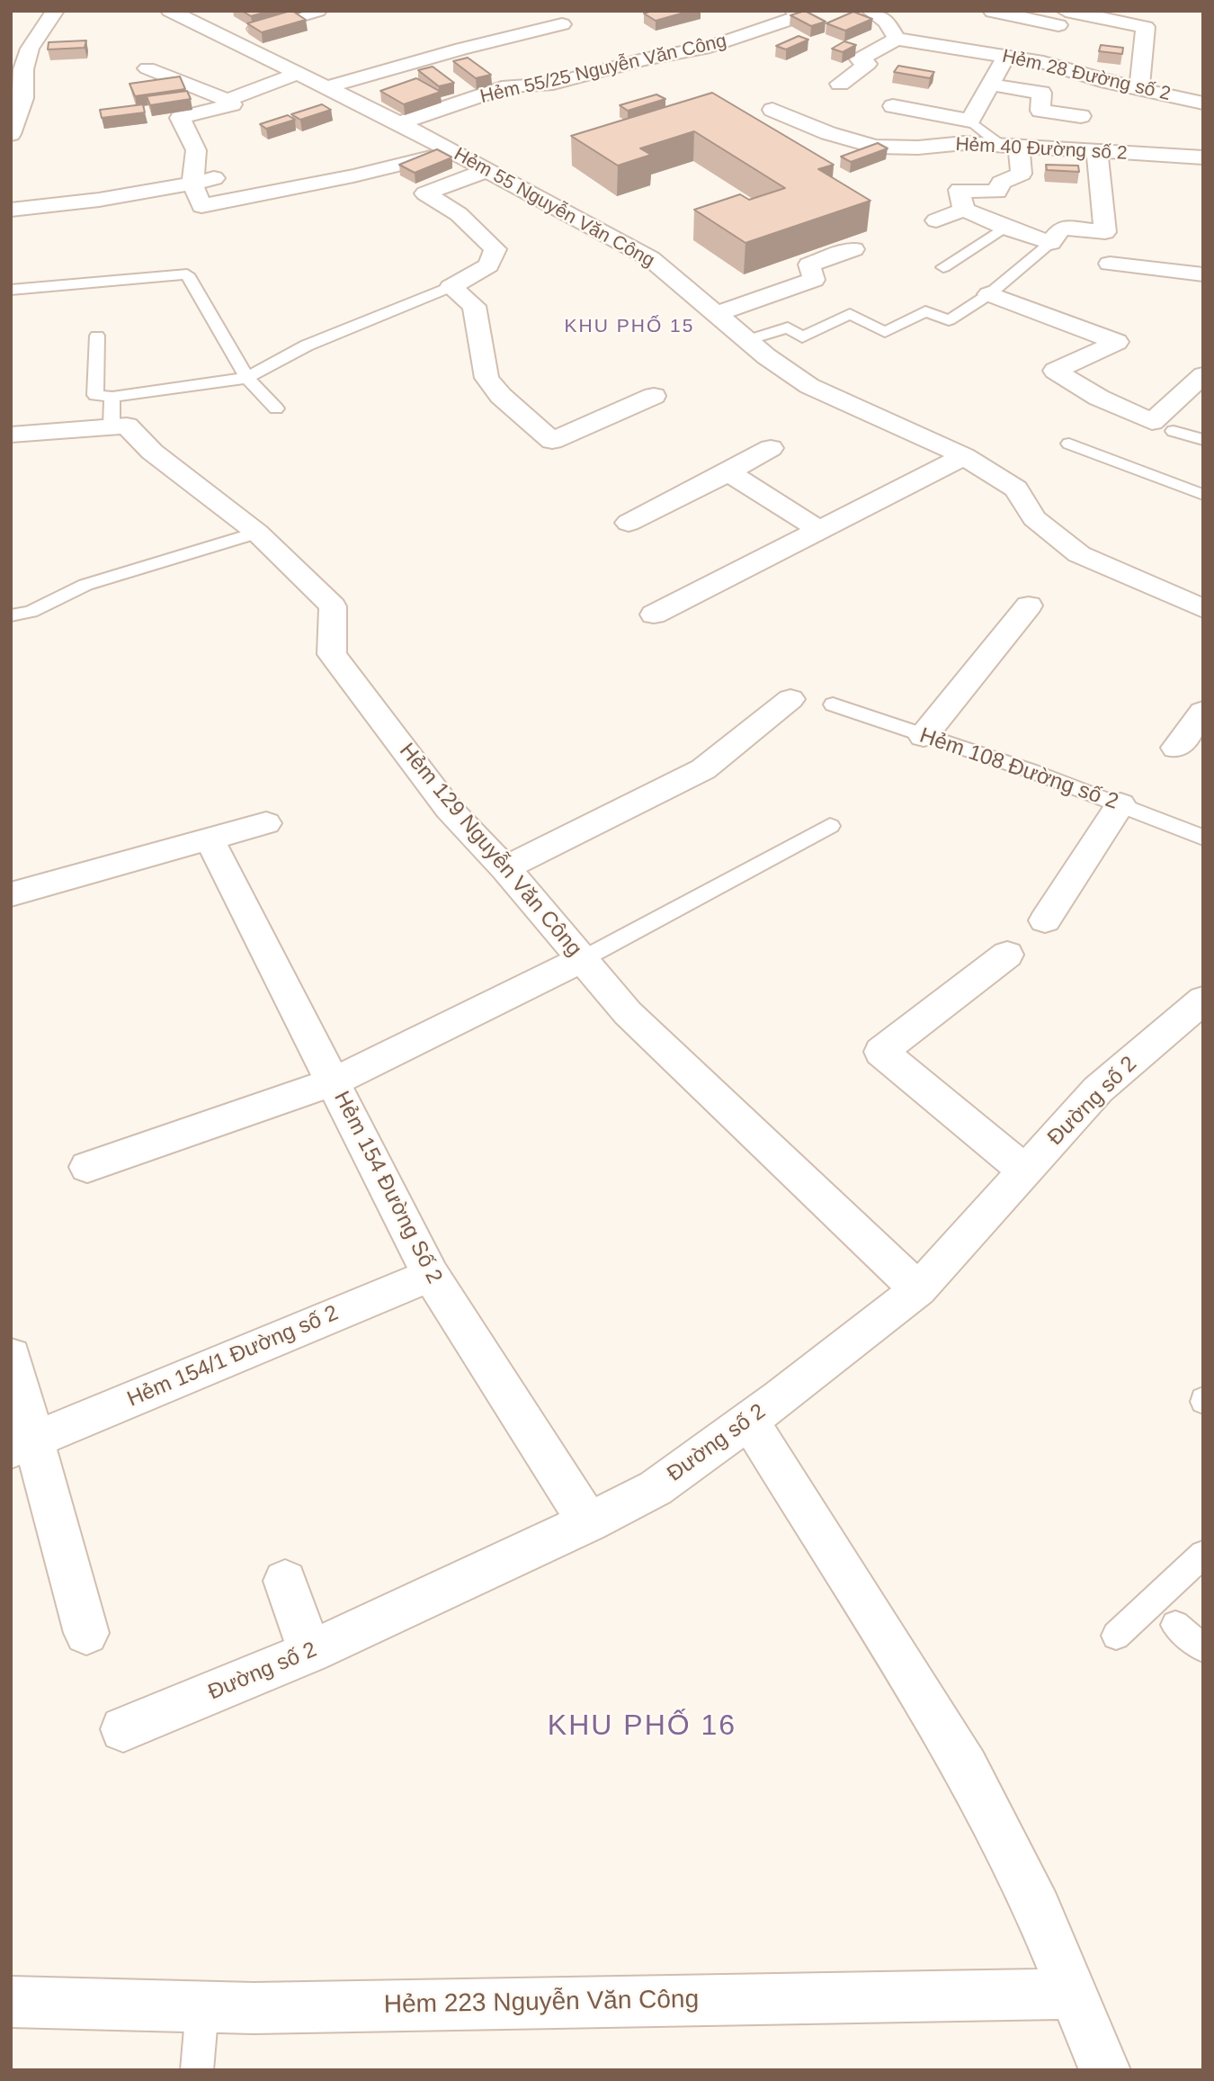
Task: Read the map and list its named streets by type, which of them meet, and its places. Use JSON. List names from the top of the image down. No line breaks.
{"streets":{"street":["Hẻm 55/25 Nguyễn Văn Công","Hẻm 28 Đường số 2","Hẻm 40 Đường số 2","Hẻm 55 Nguyễn Văn Công","Hẻm 129 Nguyễn Văn Công","Đường số 2","Hẻm 154 Đường Số 2","Hẻm 154/1 Đường số 2","Hẻm 223 Nguyễn Văn Công"],"lane":["Hẻm 108 Đường số 2"]},"crossings":[["Hẻm 55/25 Nguyễn Văn Công","Hẻm 55 Nguyễn Văn Công"],["Hẻm 129 Nguyễn Văn Công","Đường số 2"],["Đường số 2","Hẻm 154 Đường Số 2"],["Hẻm 154 Đường Số 2","Hẻm 154/1 Đường số 2"]],"districts":["KHU PHỐ 15","KHU PHỐ 16"]}
